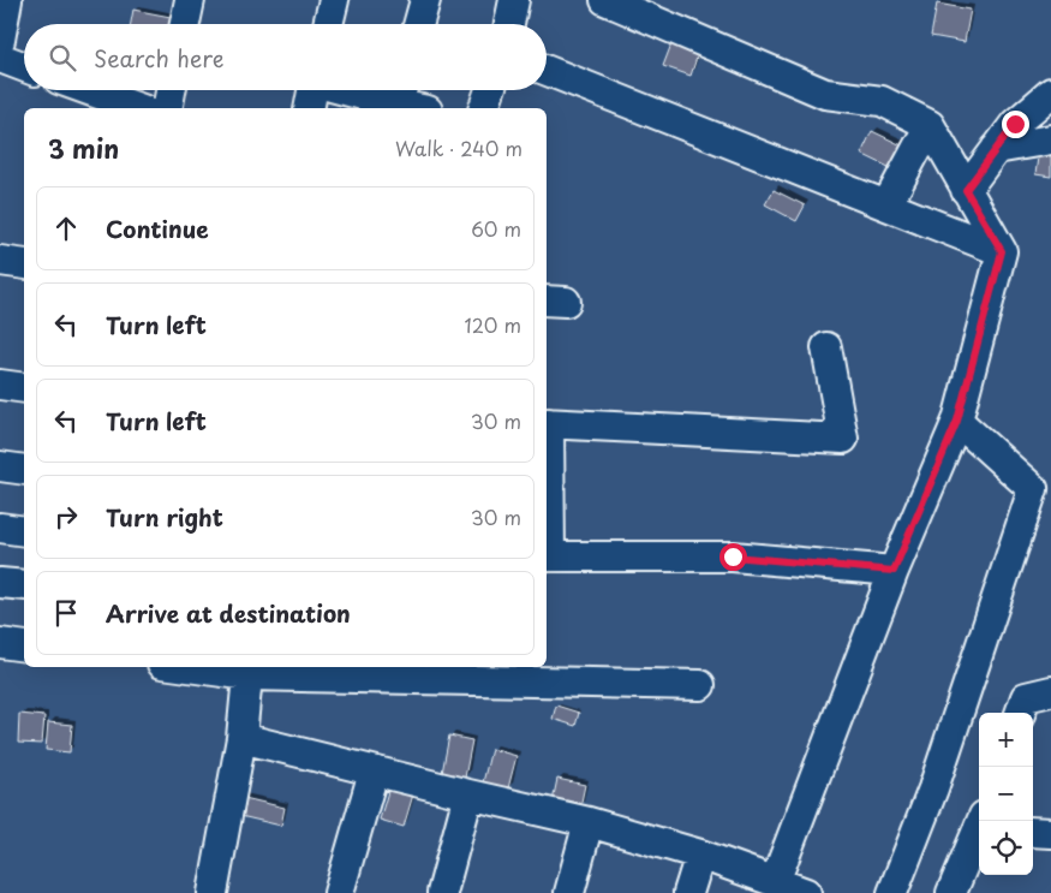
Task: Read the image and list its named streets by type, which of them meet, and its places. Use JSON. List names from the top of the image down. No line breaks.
{"page":{"search":"Search here","heading":["3 min","Walk · 240 m"],"list":[["Continue","60 m"],["Turn left","120 m"],["Turn left","30 m"],["Turn right","30 m"],"Arrive at destination"],"map_buttons":["+","−"]}}
